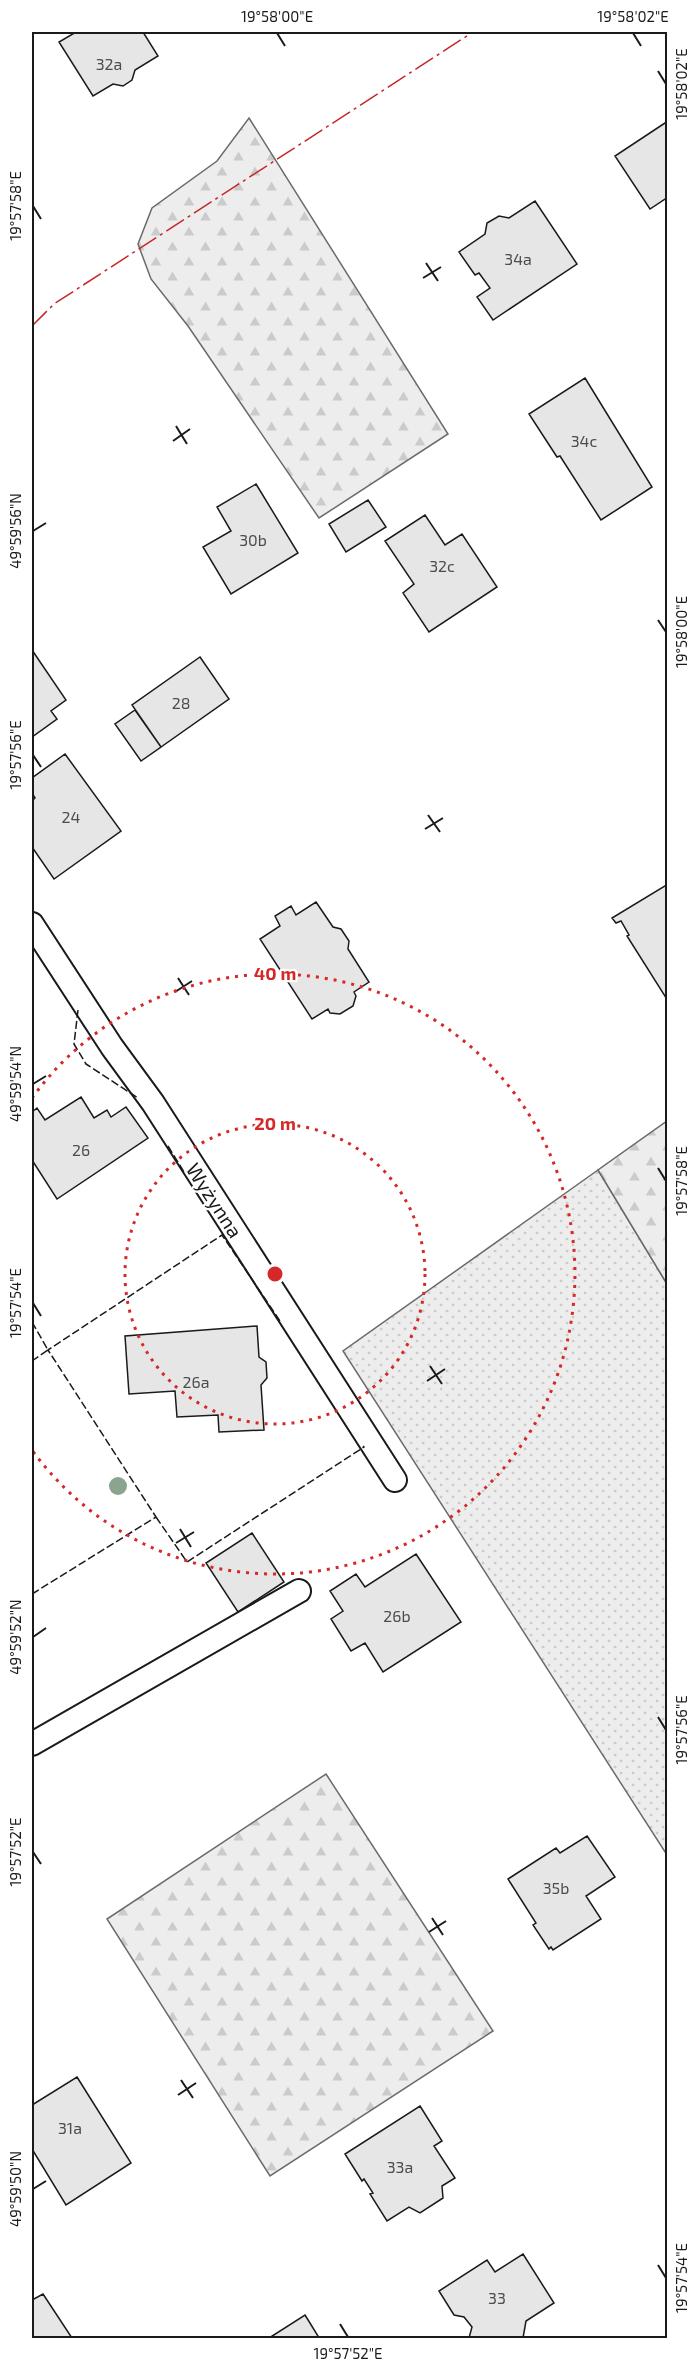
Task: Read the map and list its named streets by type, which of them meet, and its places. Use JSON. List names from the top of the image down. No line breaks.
{"streets":{"lane":["Wyżynna"]},"house_numbers":["32a","34a","34c","30b","32c","28","24","26","26a","26b","35b","31a","33a","33"],"coordinates":["19°58'00\"E","19°58'02\"E","19°57'58\"E","49°59'56\"N","19°57'56\"E","49°59'54\"N","19°57'54\"E","49°59'52\"N","19°57'52\"E","49°59'50\"N"],"rings":["40 m","20 m"]}
